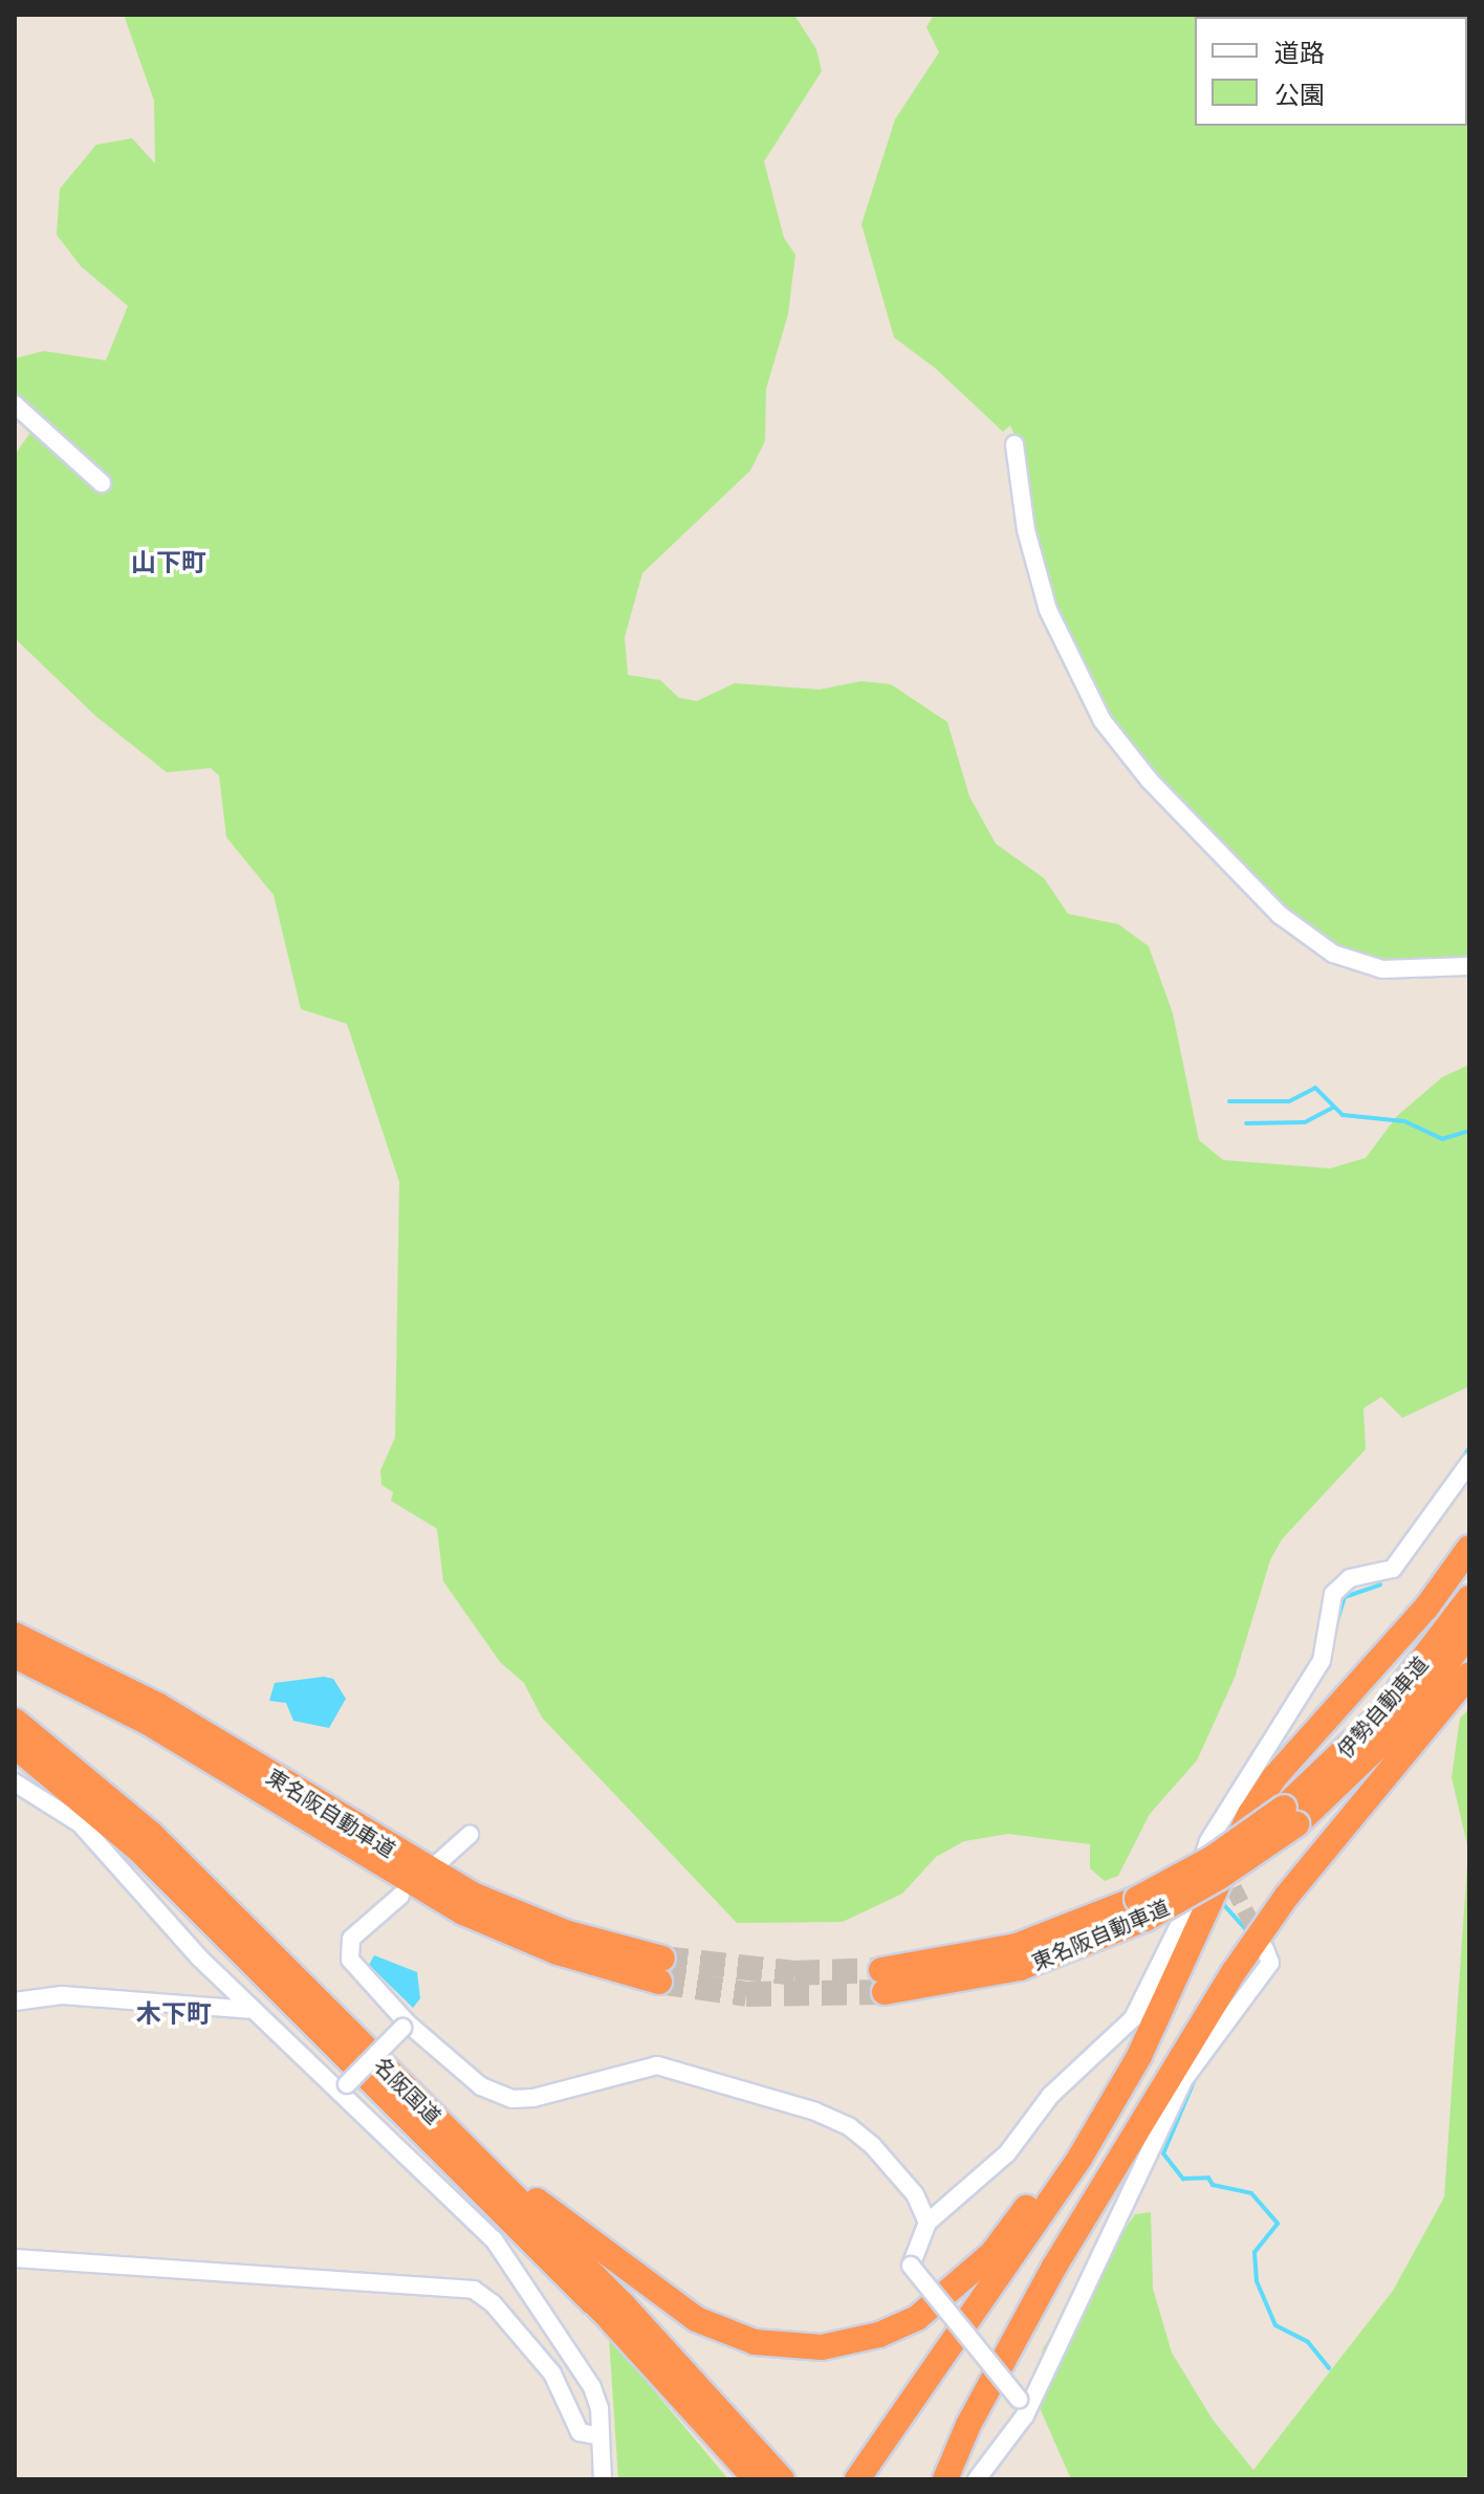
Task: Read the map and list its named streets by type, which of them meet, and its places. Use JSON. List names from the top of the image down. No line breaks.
{"streets":{"highway":["伊勢自動車道","東名阪自動車道","名阪国道"]},"crossings":[["伊勢自動車道","東名阪自動車道"]],"districts":["山下町","木下町"],"legend":["道路","公園"]}
